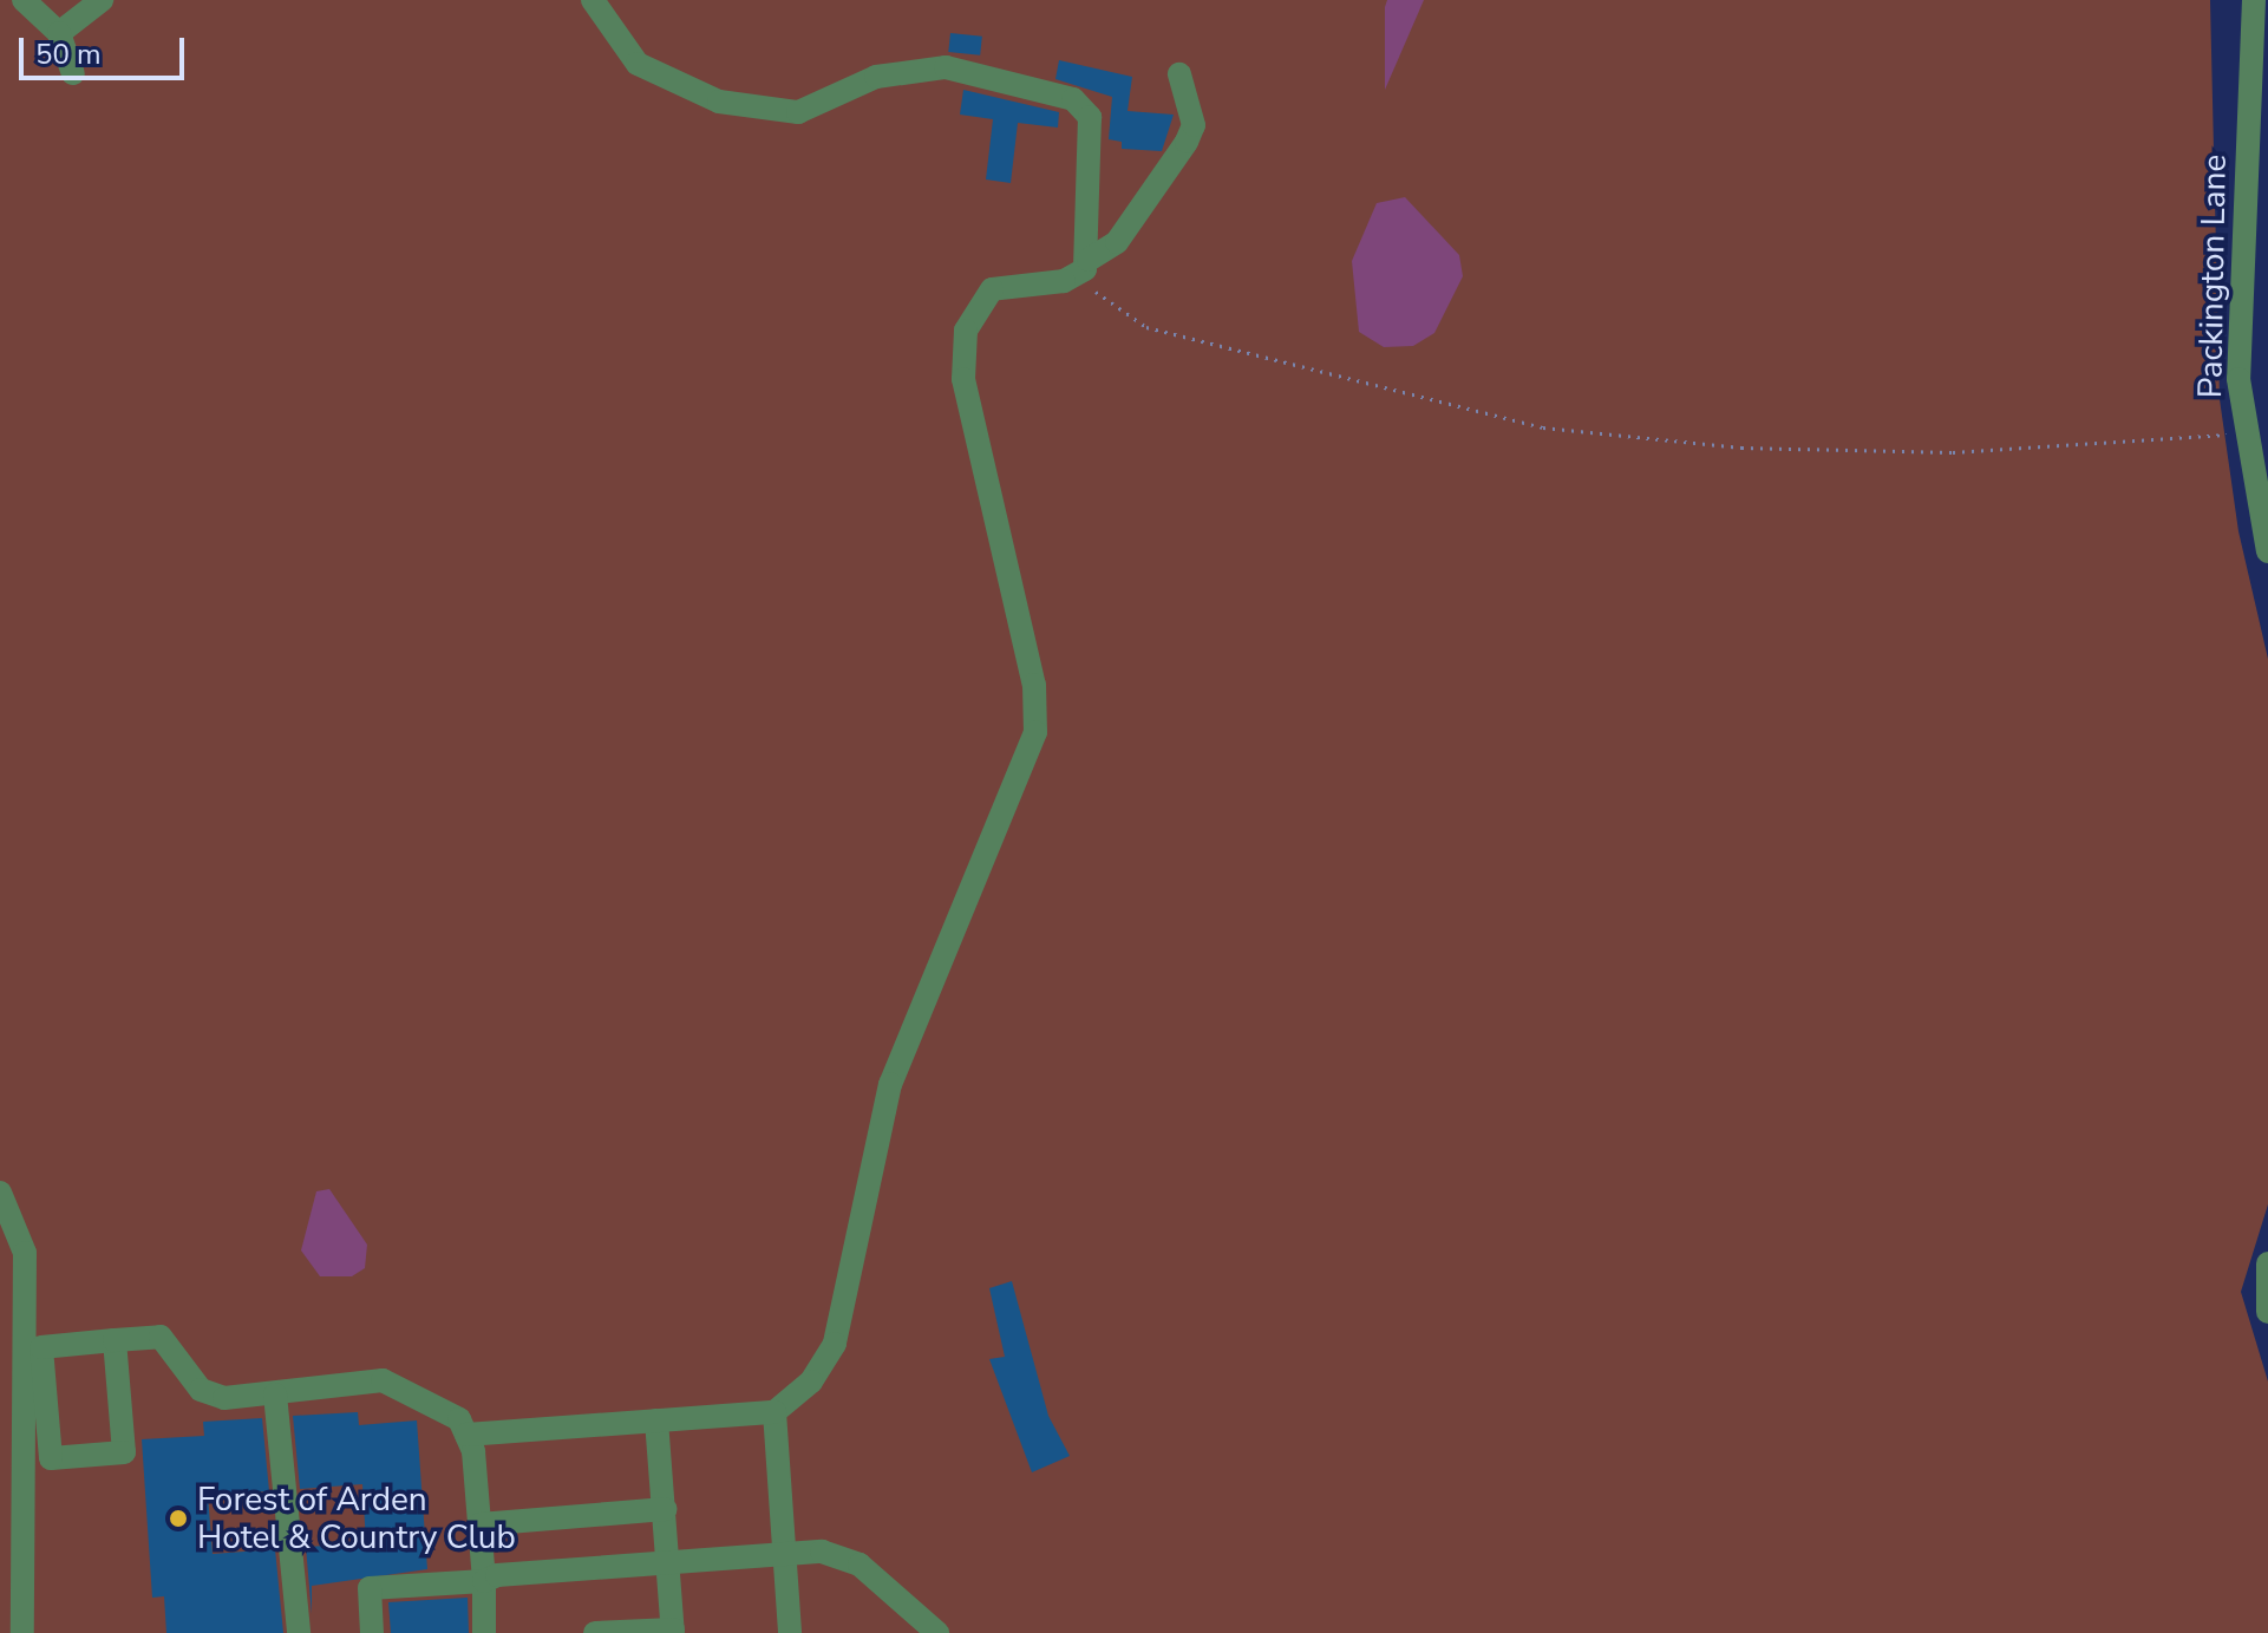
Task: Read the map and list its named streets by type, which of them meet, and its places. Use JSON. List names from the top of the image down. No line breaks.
{"streets":{"street":["Packington Lane"]},"places":["Forest of Arden Hotel & Country Club"],"scale_bar":"50 m"}
